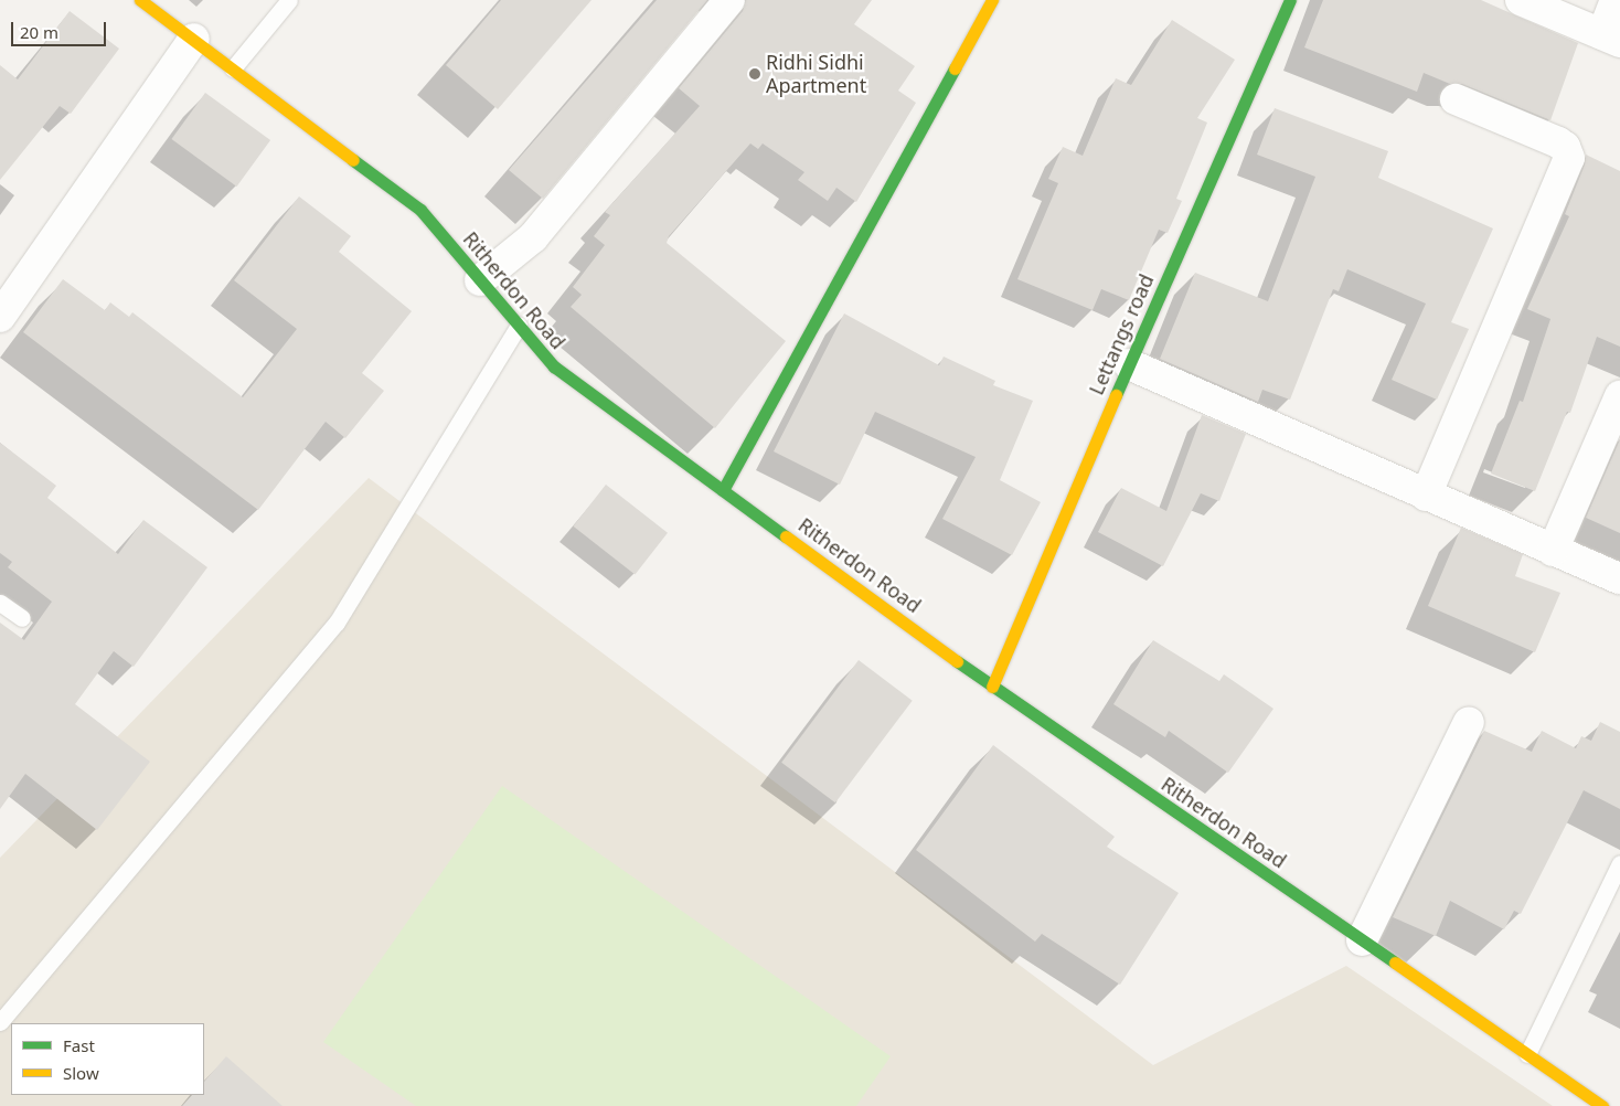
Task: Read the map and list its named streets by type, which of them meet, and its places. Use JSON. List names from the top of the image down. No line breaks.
{"streets":{"main road":["Ritherdon Road","Lettangs road"]},"crossings":[["Ritherdon Road","Lettangs road"]],"places":["Ridhi Sidhi Apartment"],"legend":["Fast","Slow"],"scale_bar":"20 m"}
